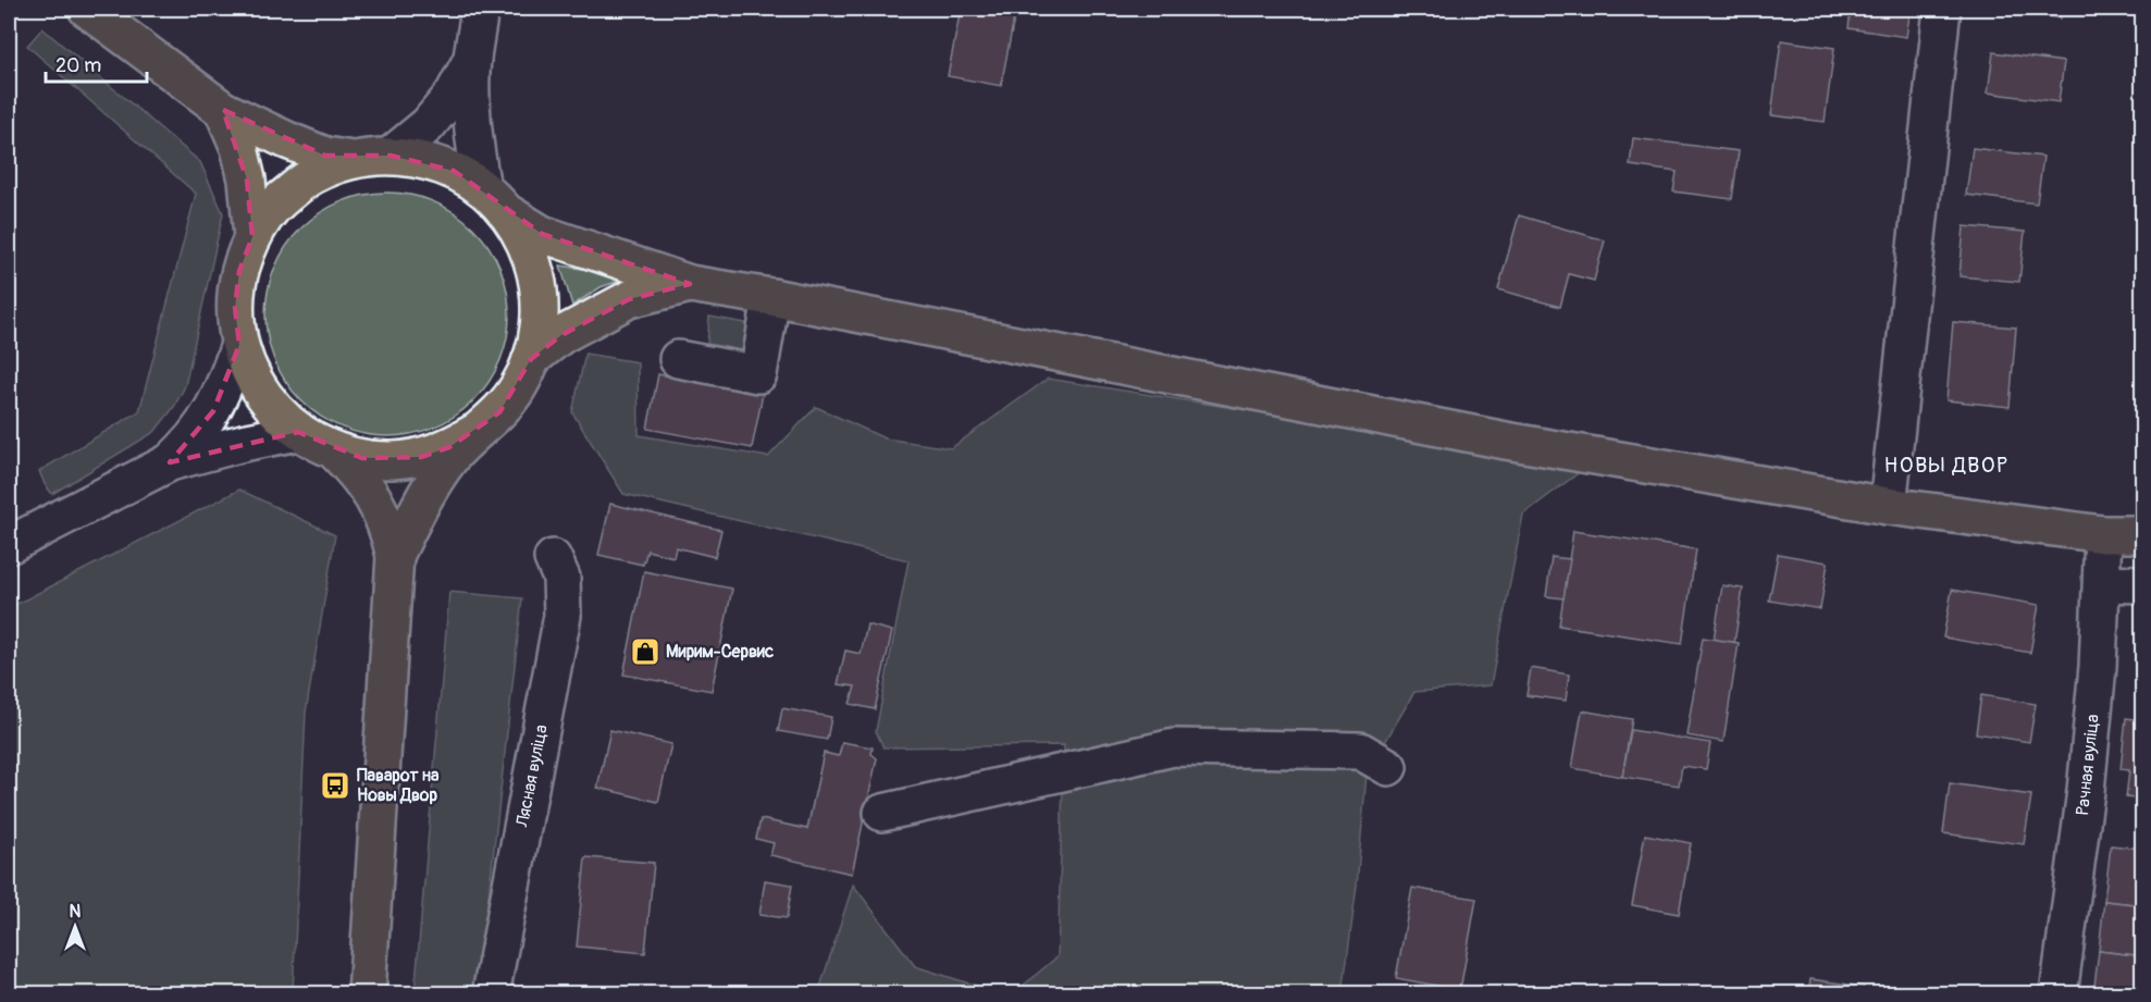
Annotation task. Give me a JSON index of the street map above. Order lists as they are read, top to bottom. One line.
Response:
{"streets":{"street":["Рачная вуліца","Лясная вуліца"]},"districts":["НОВЫ ДВОР"],"places":{"shop":["Мирим-Сервис"],"bus stop":["Паварот на Новы Двор"]},"scale_bar":"20 m","north":"top"}
